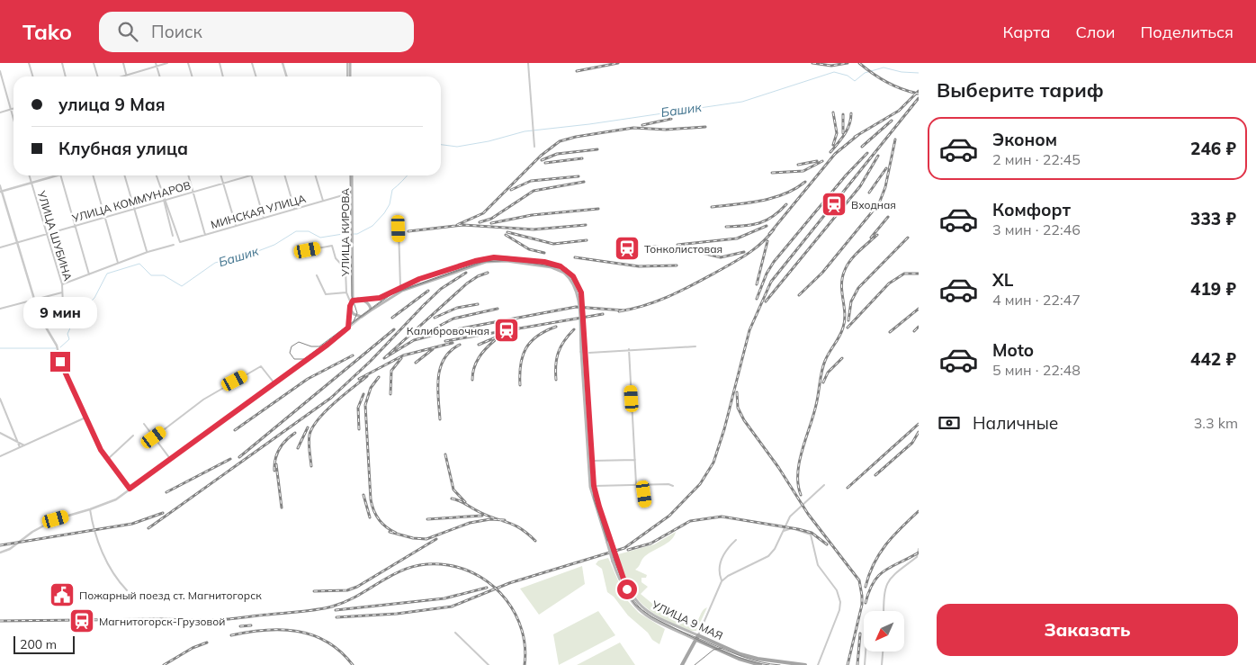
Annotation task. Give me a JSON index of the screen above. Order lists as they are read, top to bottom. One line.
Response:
{"streets":{"main road":["УЛИЦА КИРОВА","УЛИЦА 9 МАЯ"],"street":["УЛИЦА КОММУНАРОВ","МИНСКАЯ УЛИЦА","УЛИЦА ШУБИНА"]},"crossings":[["УЛИЦА КОММУНАРОВ","УЛИЦА ШУБИНА"]],"water":["Башик"],"places":{"station":["Входная","Тонколистовая","Калибровочная","Магнитогорск-Грузовой"],"public building":["Пожарный поезд ст. Магнитогорск"]},"scale_bar":"200 m","north":"bottom left","page":{"header":"Tako","search":"Поиск","nav":["Карта","Слои","Поделиться"],"heading":"Выберите тариф","banner":["улица 9 Мая","Клубная улица"],"list":[{"name":"Эконом","note":"2 мин · 22:45","value":"246 ₽"},{"name":"Комфорт","note":"3 мин · 22:46","value":"333 ₽"},{"name":"XL","note":"4 мин · 22:47","value":"419 ₽"},{"name":"Moto","note":"5 мин · 22:48","value":"442 ₽"}],"bubble":"9 мин","pay":["Наличные","3.3 km"],"buttons":"Заказать","scale":"200 m"}}
